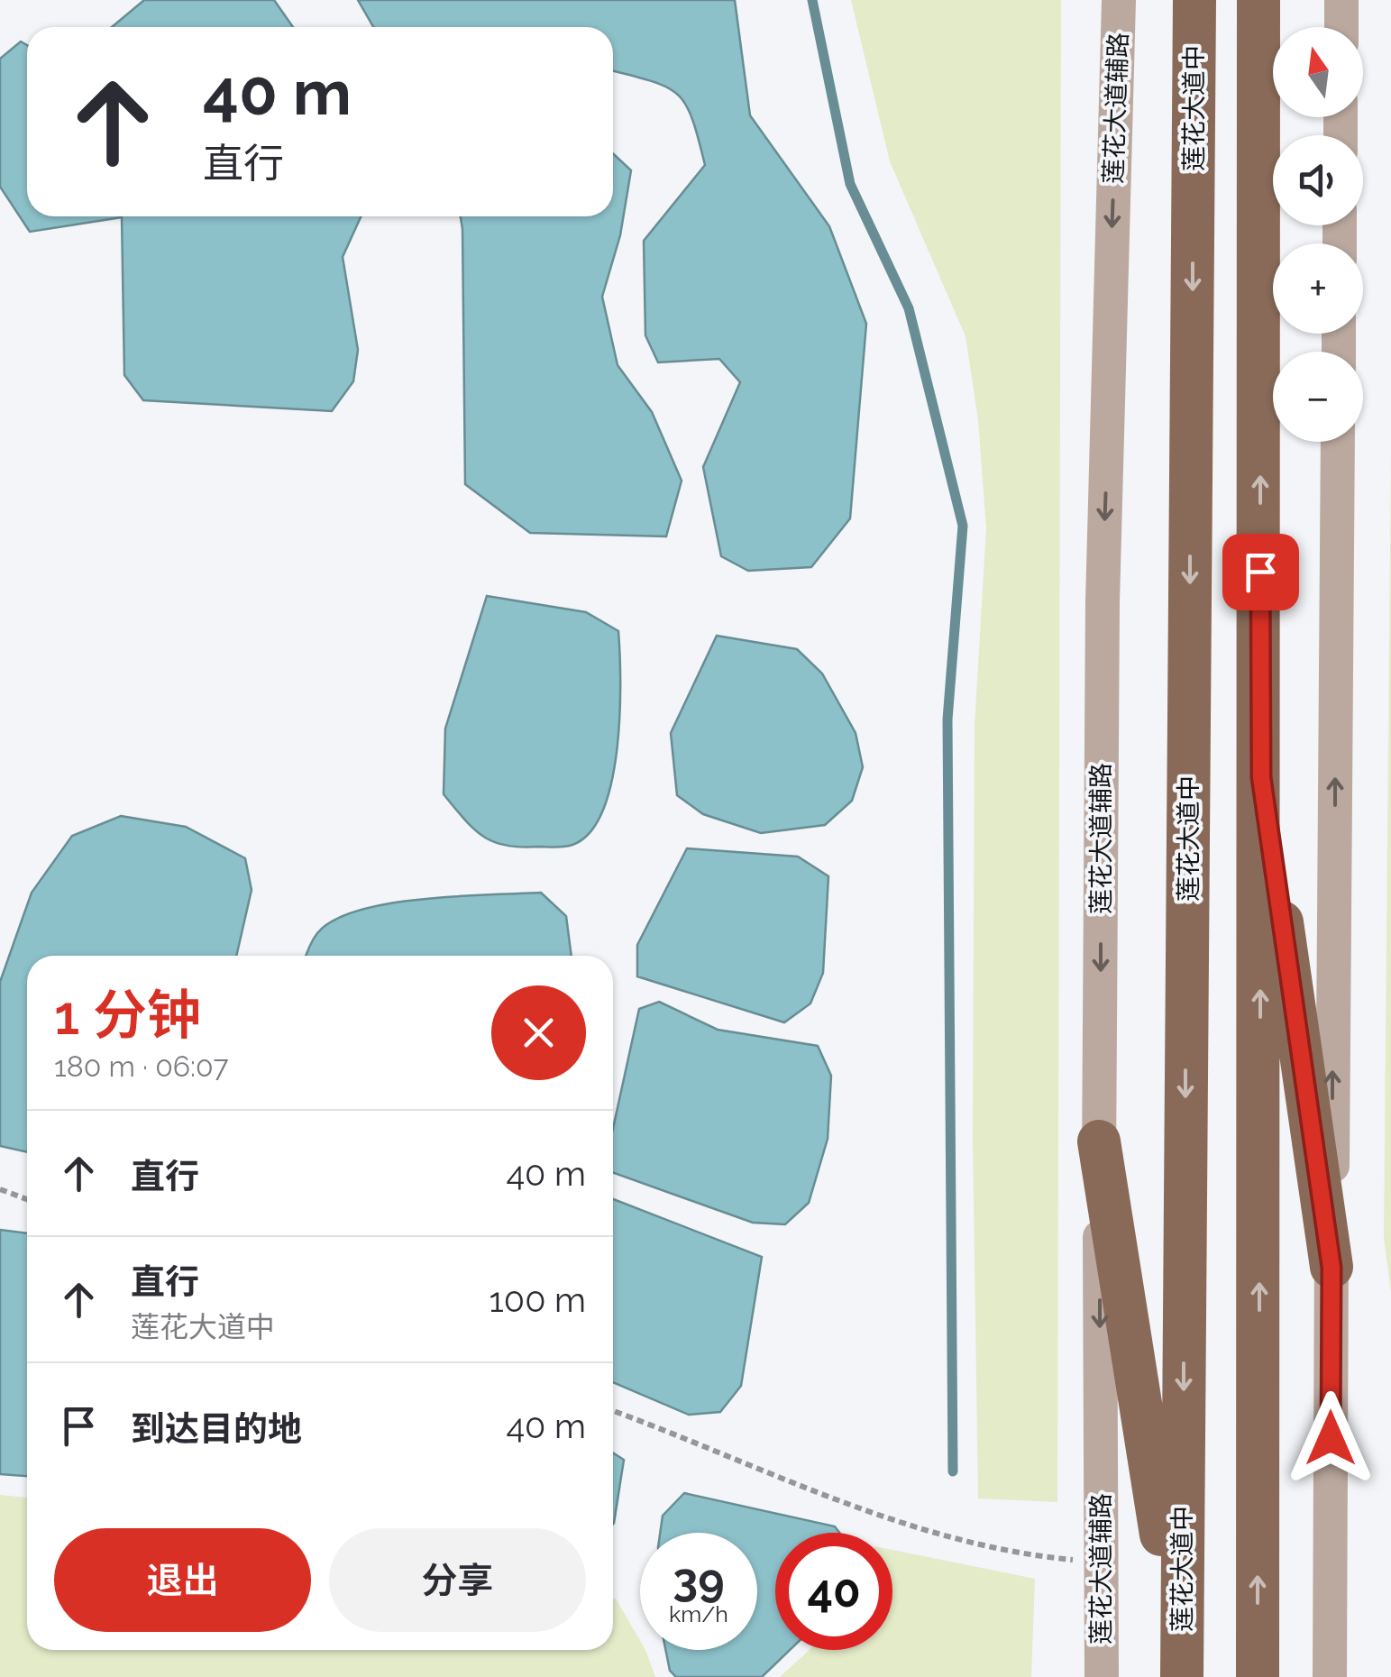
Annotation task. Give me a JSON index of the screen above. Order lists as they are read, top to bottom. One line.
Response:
{"streets":{"main road":["莲花大道中"],"street":["莲花大道辅路"]},"north":"top","page":{"map_buttons":["+","−"],"turn":["40 m","直行"],"heading":["1 分钟","180 m · 06:07"],"list":[{"name":"直行","value":"40 m"},{"name":"直行","note":"莲花大道中","value":"100 m"},{"name":"到达目的地","value":"40 m"}],"buttons":["退出","分享"],"speed":"39 km/h","limit":"40"}}
